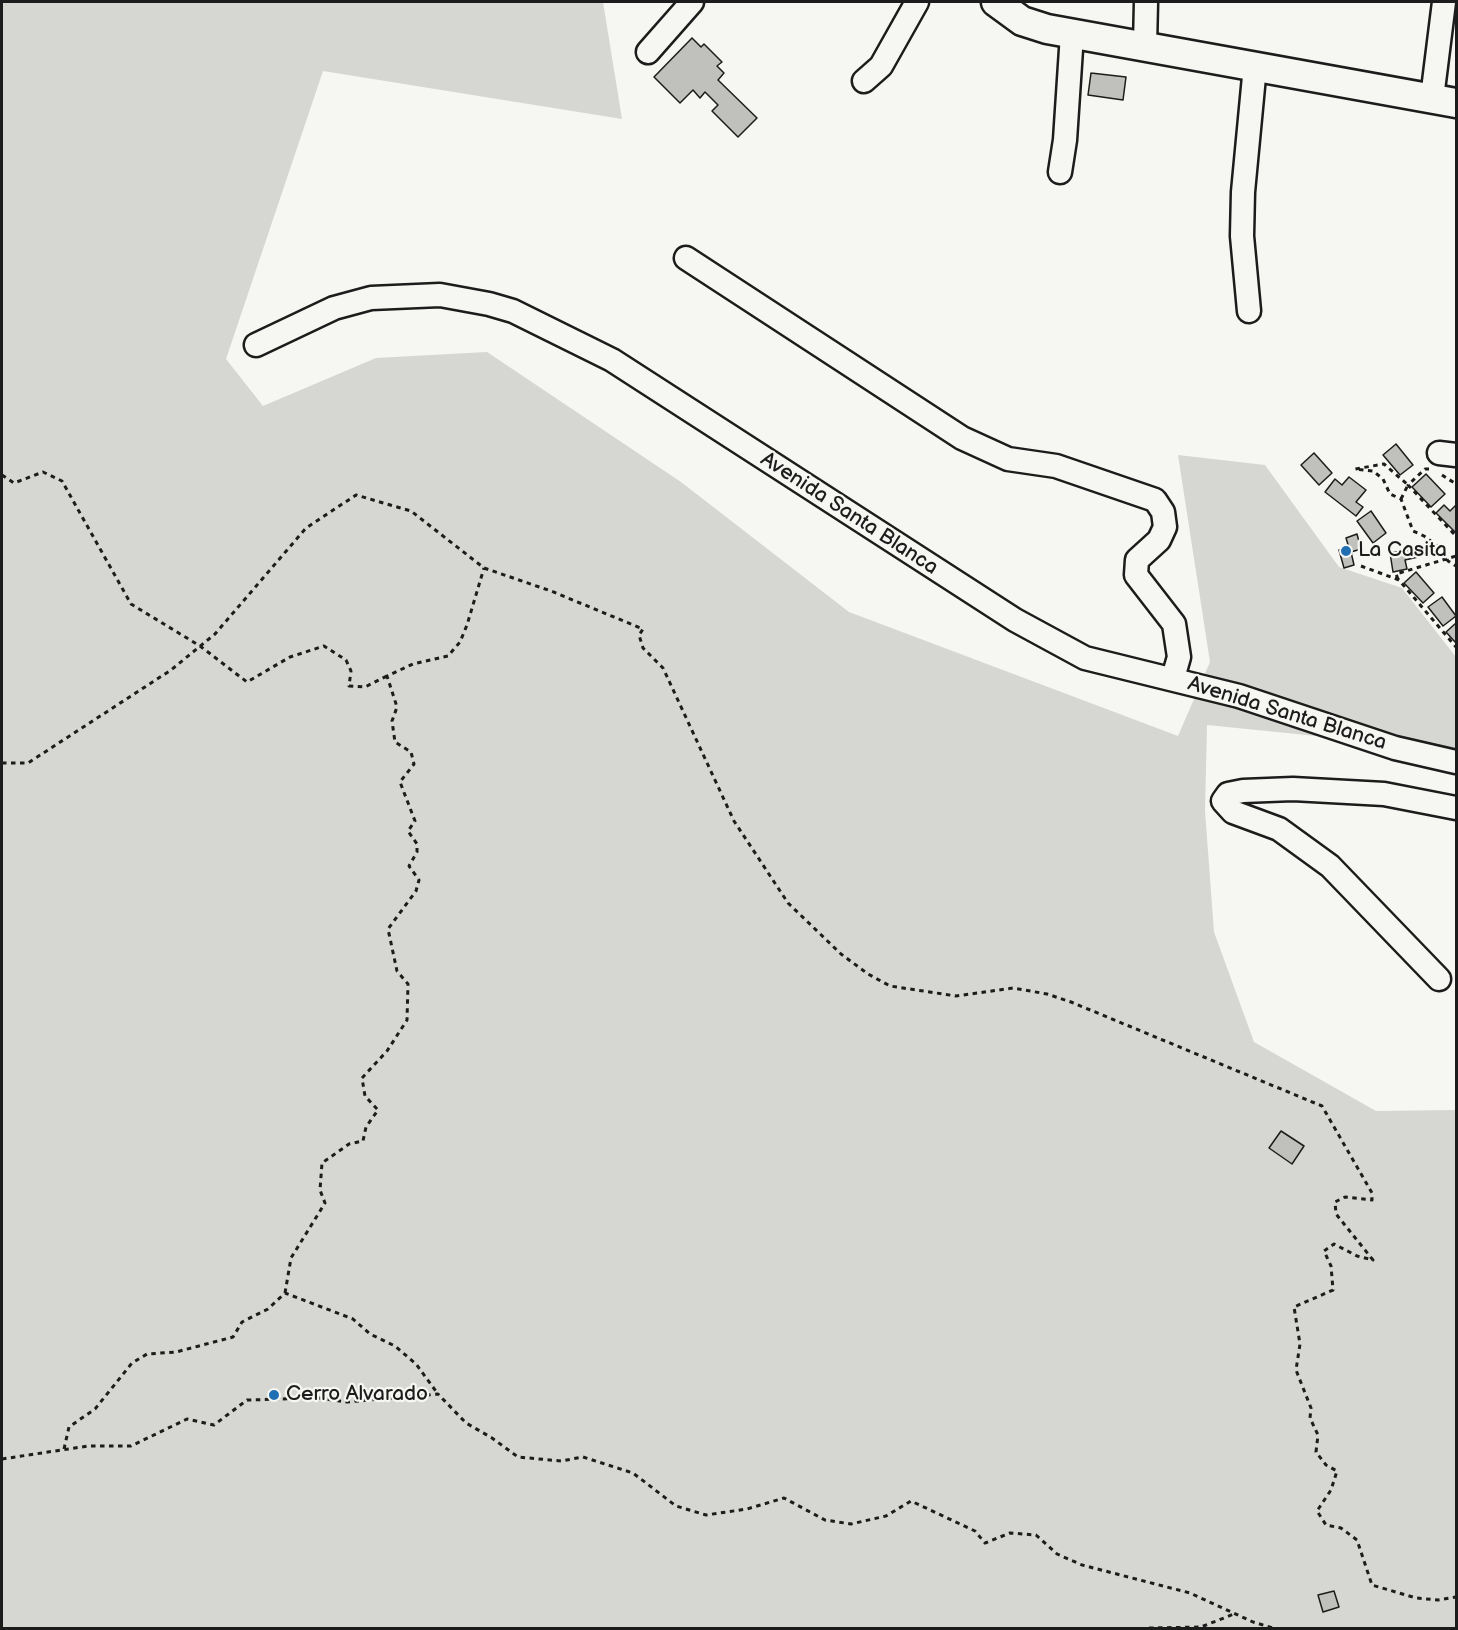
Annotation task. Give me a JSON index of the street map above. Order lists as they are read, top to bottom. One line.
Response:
{"streets":{"street":["Avenida Santa Blanca"]},"places":["La Casita","Cerro Alvarado"]}
